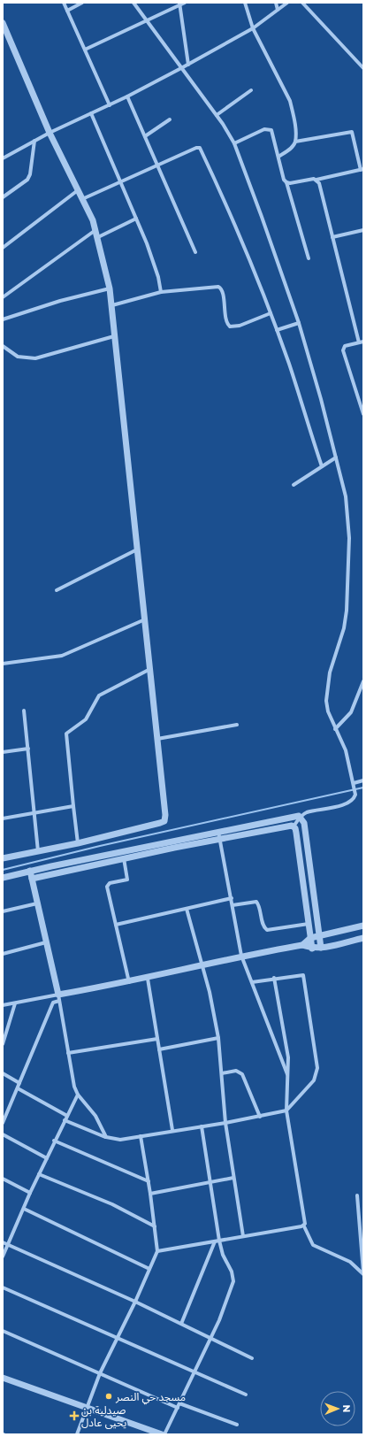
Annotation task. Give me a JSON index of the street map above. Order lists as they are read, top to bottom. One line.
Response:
{"places":{"other":["مسجد حي النصر"],"health":["صيدلية بن يحيى عادل"]},"north":"right"}
